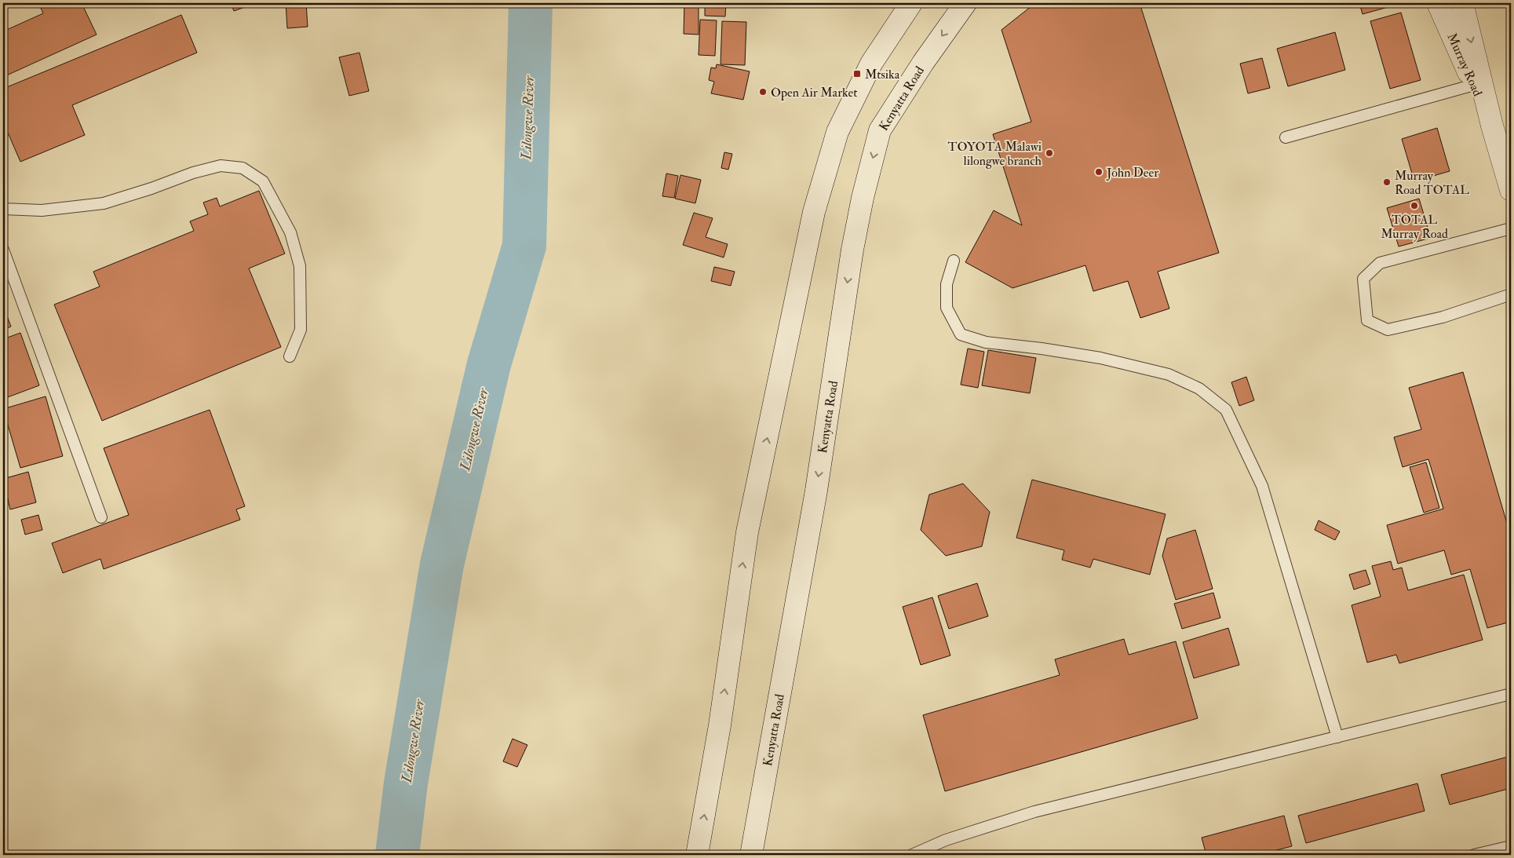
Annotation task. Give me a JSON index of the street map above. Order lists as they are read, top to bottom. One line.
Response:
{"streets":{"main road":["Murray Road","Kenyatta Road"]},"water":["Lilongwe River"],"places":{"transit":["Mtsika"],"other":["Open Air Market","TOYOTA Malawi lilongwe branch","John Deer","Murray Road TOTAL","TOTAL Murray Road"]}}
